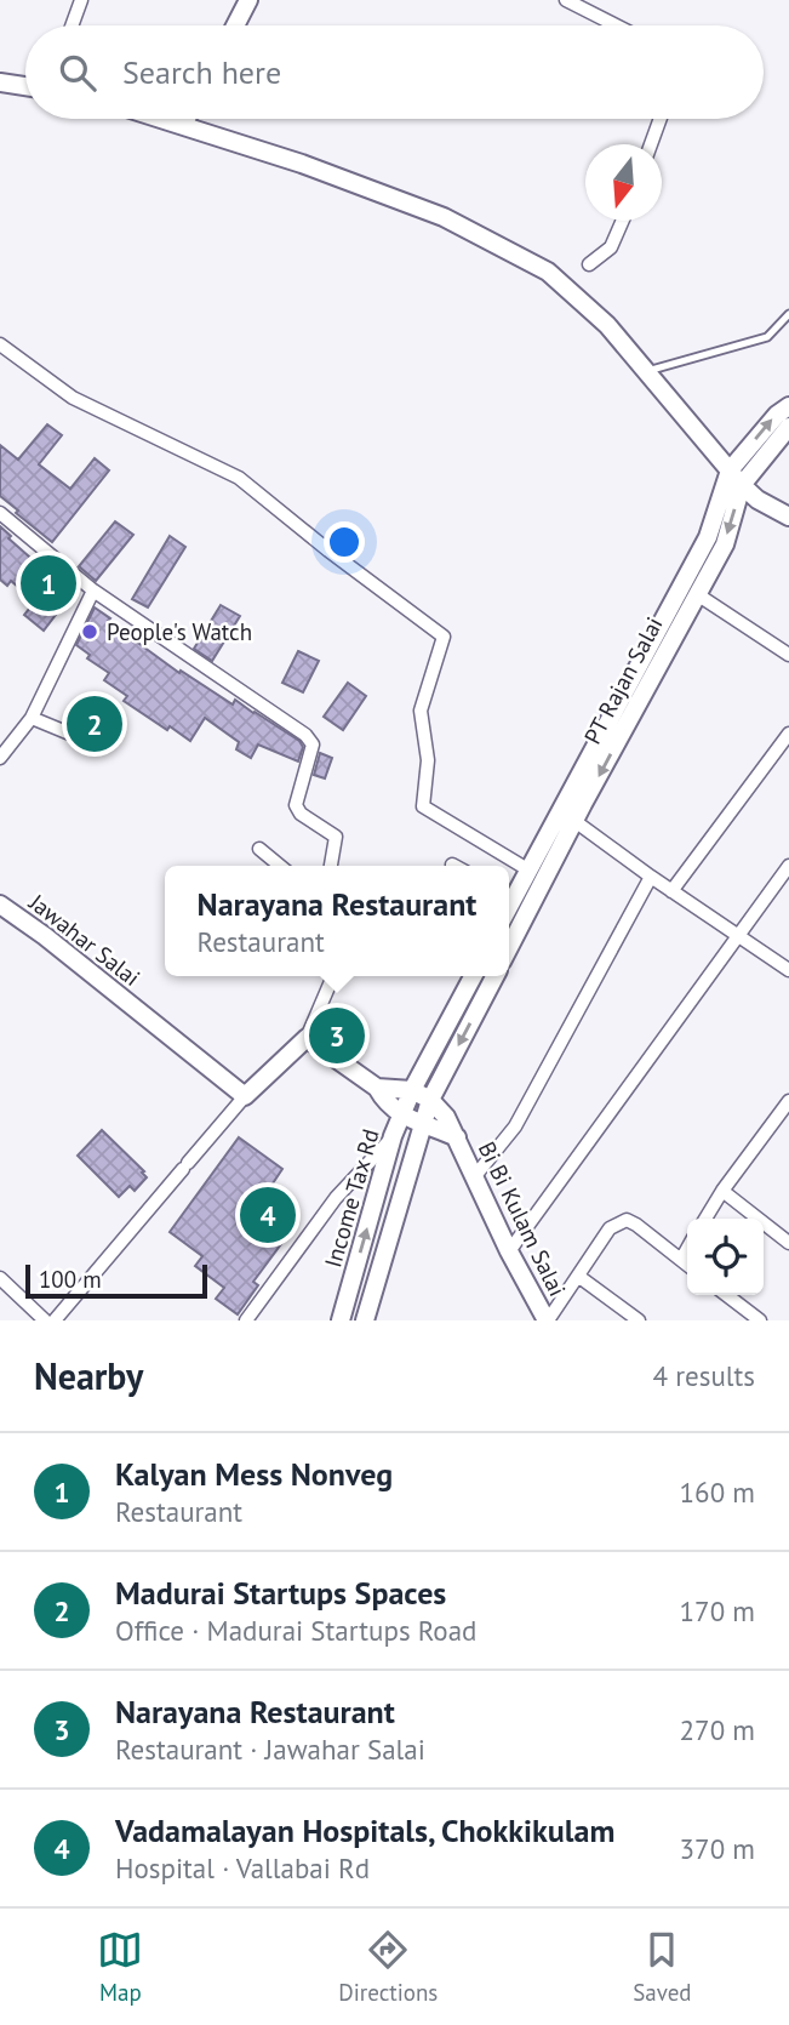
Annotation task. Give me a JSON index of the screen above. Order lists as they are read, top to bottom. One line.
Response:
{"streets":{"main road":["PT Rajan Salai","Jawahar Salai","Income Tax Rd","Bi Bi Kulam Salai"]},"crossings":[["Income Tax Rd","Bi Bi Kulam Salai"]],"places":["People's Watch"],"scale_bar":"100 m","north":"bottom","page":{"search":"Search here","pins":["1","2","3","4"],"popup":["Narayana Restaurant","Restaurant"],"scale":"100 m","heading":["Nearby","4 results"],"list":[{"mark":"1","name":"Kalyan Mess Nonveg","note":"Restaurant","value":"160 m"},{"mark":"2","name":"Madurai Startups Spaces","note":"Office · Madurai Startups Road","value":"170 m"},{"mark":"3","name":"Narayana Restaurant","note":"Restaurant · Jawahar Salai","value":"270 m"},{"mark":"4","name":"Vadamalayan Hospitals, Chokkikulam","note":"Hospital · Vallabai Rd","value":"370 m"}],"nav":["Map","Directions","Saved"]}}
